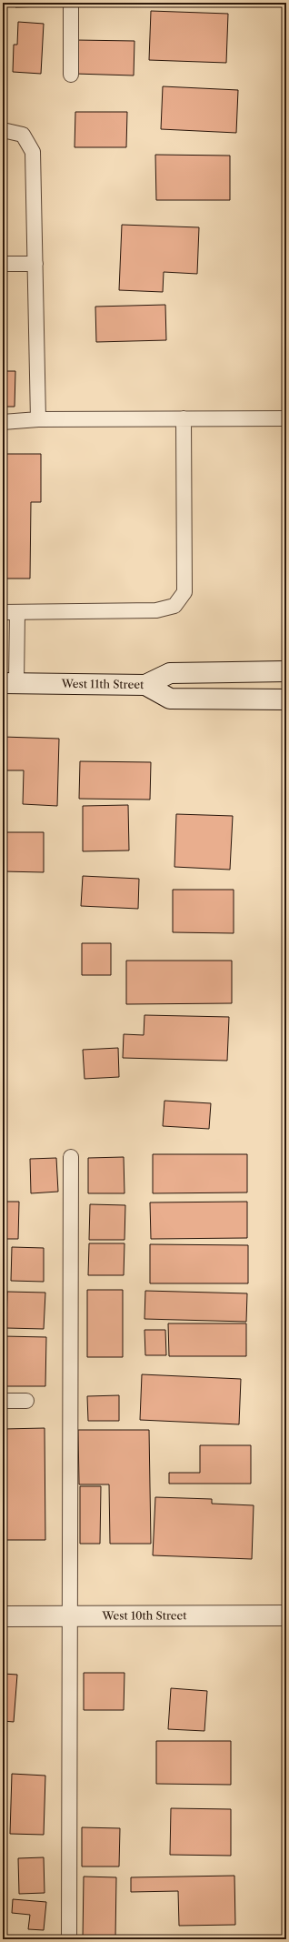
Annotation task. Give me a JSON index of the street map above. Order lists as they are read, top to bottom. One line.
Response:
{"streets":{"main road":["West 11th Street","West 10th Street"]}}
